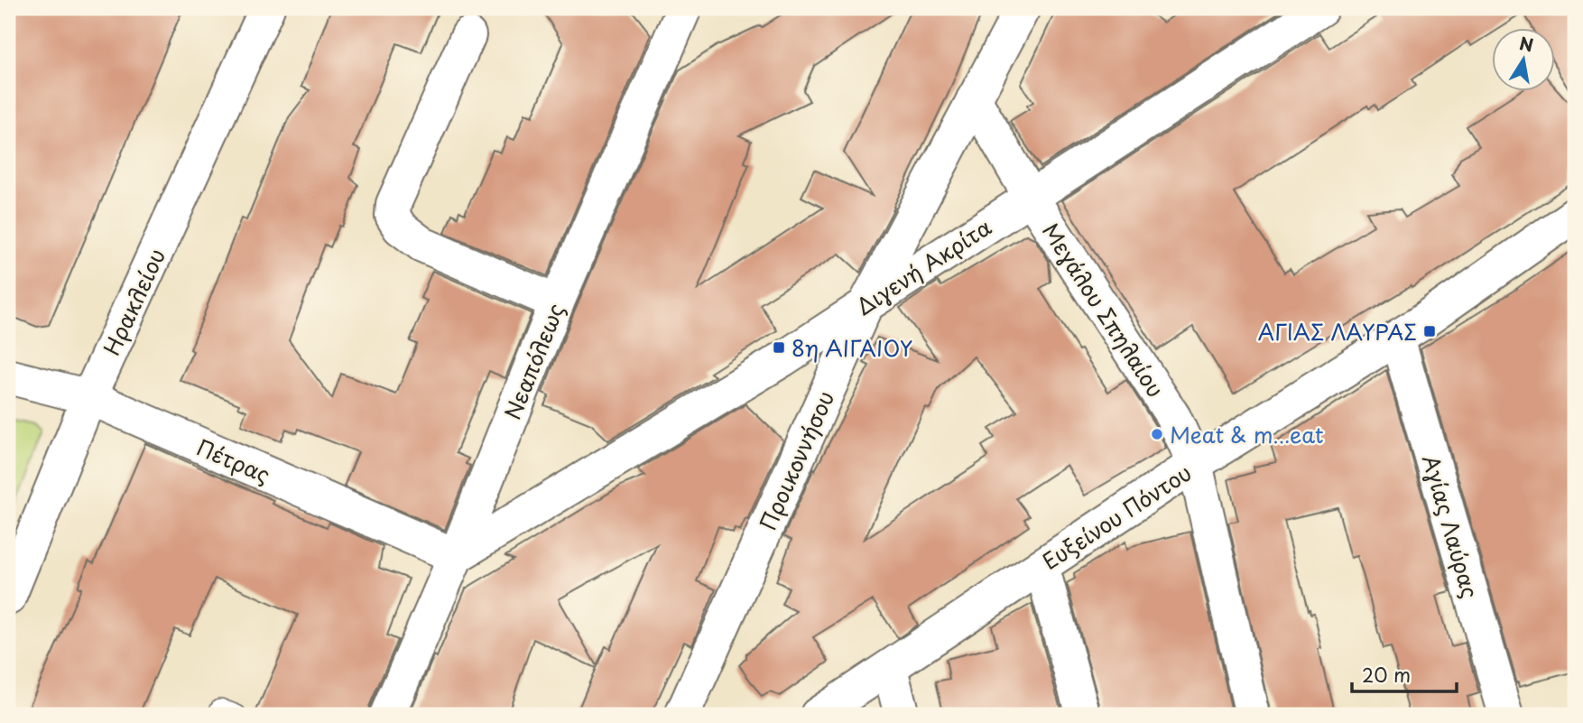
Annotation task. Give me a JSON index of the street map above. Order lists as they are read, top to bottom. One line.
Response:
{"streets":{"street":["Διγενή Ακρίτα","Ηρακλείου","Μεγάλου Σπηλαίου","Νεαπόλεως","Πέτρας","Προικοννήσου","Ευξείνου Πόντου","Αγίας Λαύρας"]},"crossings":[["Διγενή Ακρίτα","Μεγάλου Σπηλαίου"],["Διγενή Ακρίτα","Νεαπόλεως"],["Διγενή Ακρίτα","Πέτρας"],["Διγενή Ακρίτα","Προικοννήσου"],["Ηρακλείου","Πέτρας"],["Μεγάλου Σπηλαίου","Προικοννήσου"],["Μεγάλου Σπηλαίου","Ευξείνου Πόντου"],["Νεαπόλεως","Πέτρας"],["Ευξείνου Πόντου","Αγίας Λαύρας"]],"places":{"transit":["ΑΓΙΑΣ ΛΑΥΡΑΣ","8η ΑΙΓΑΙΟΥ"],"other":["Meat & m...eat"]},"scale_bar":"20 m","north":"top"}
